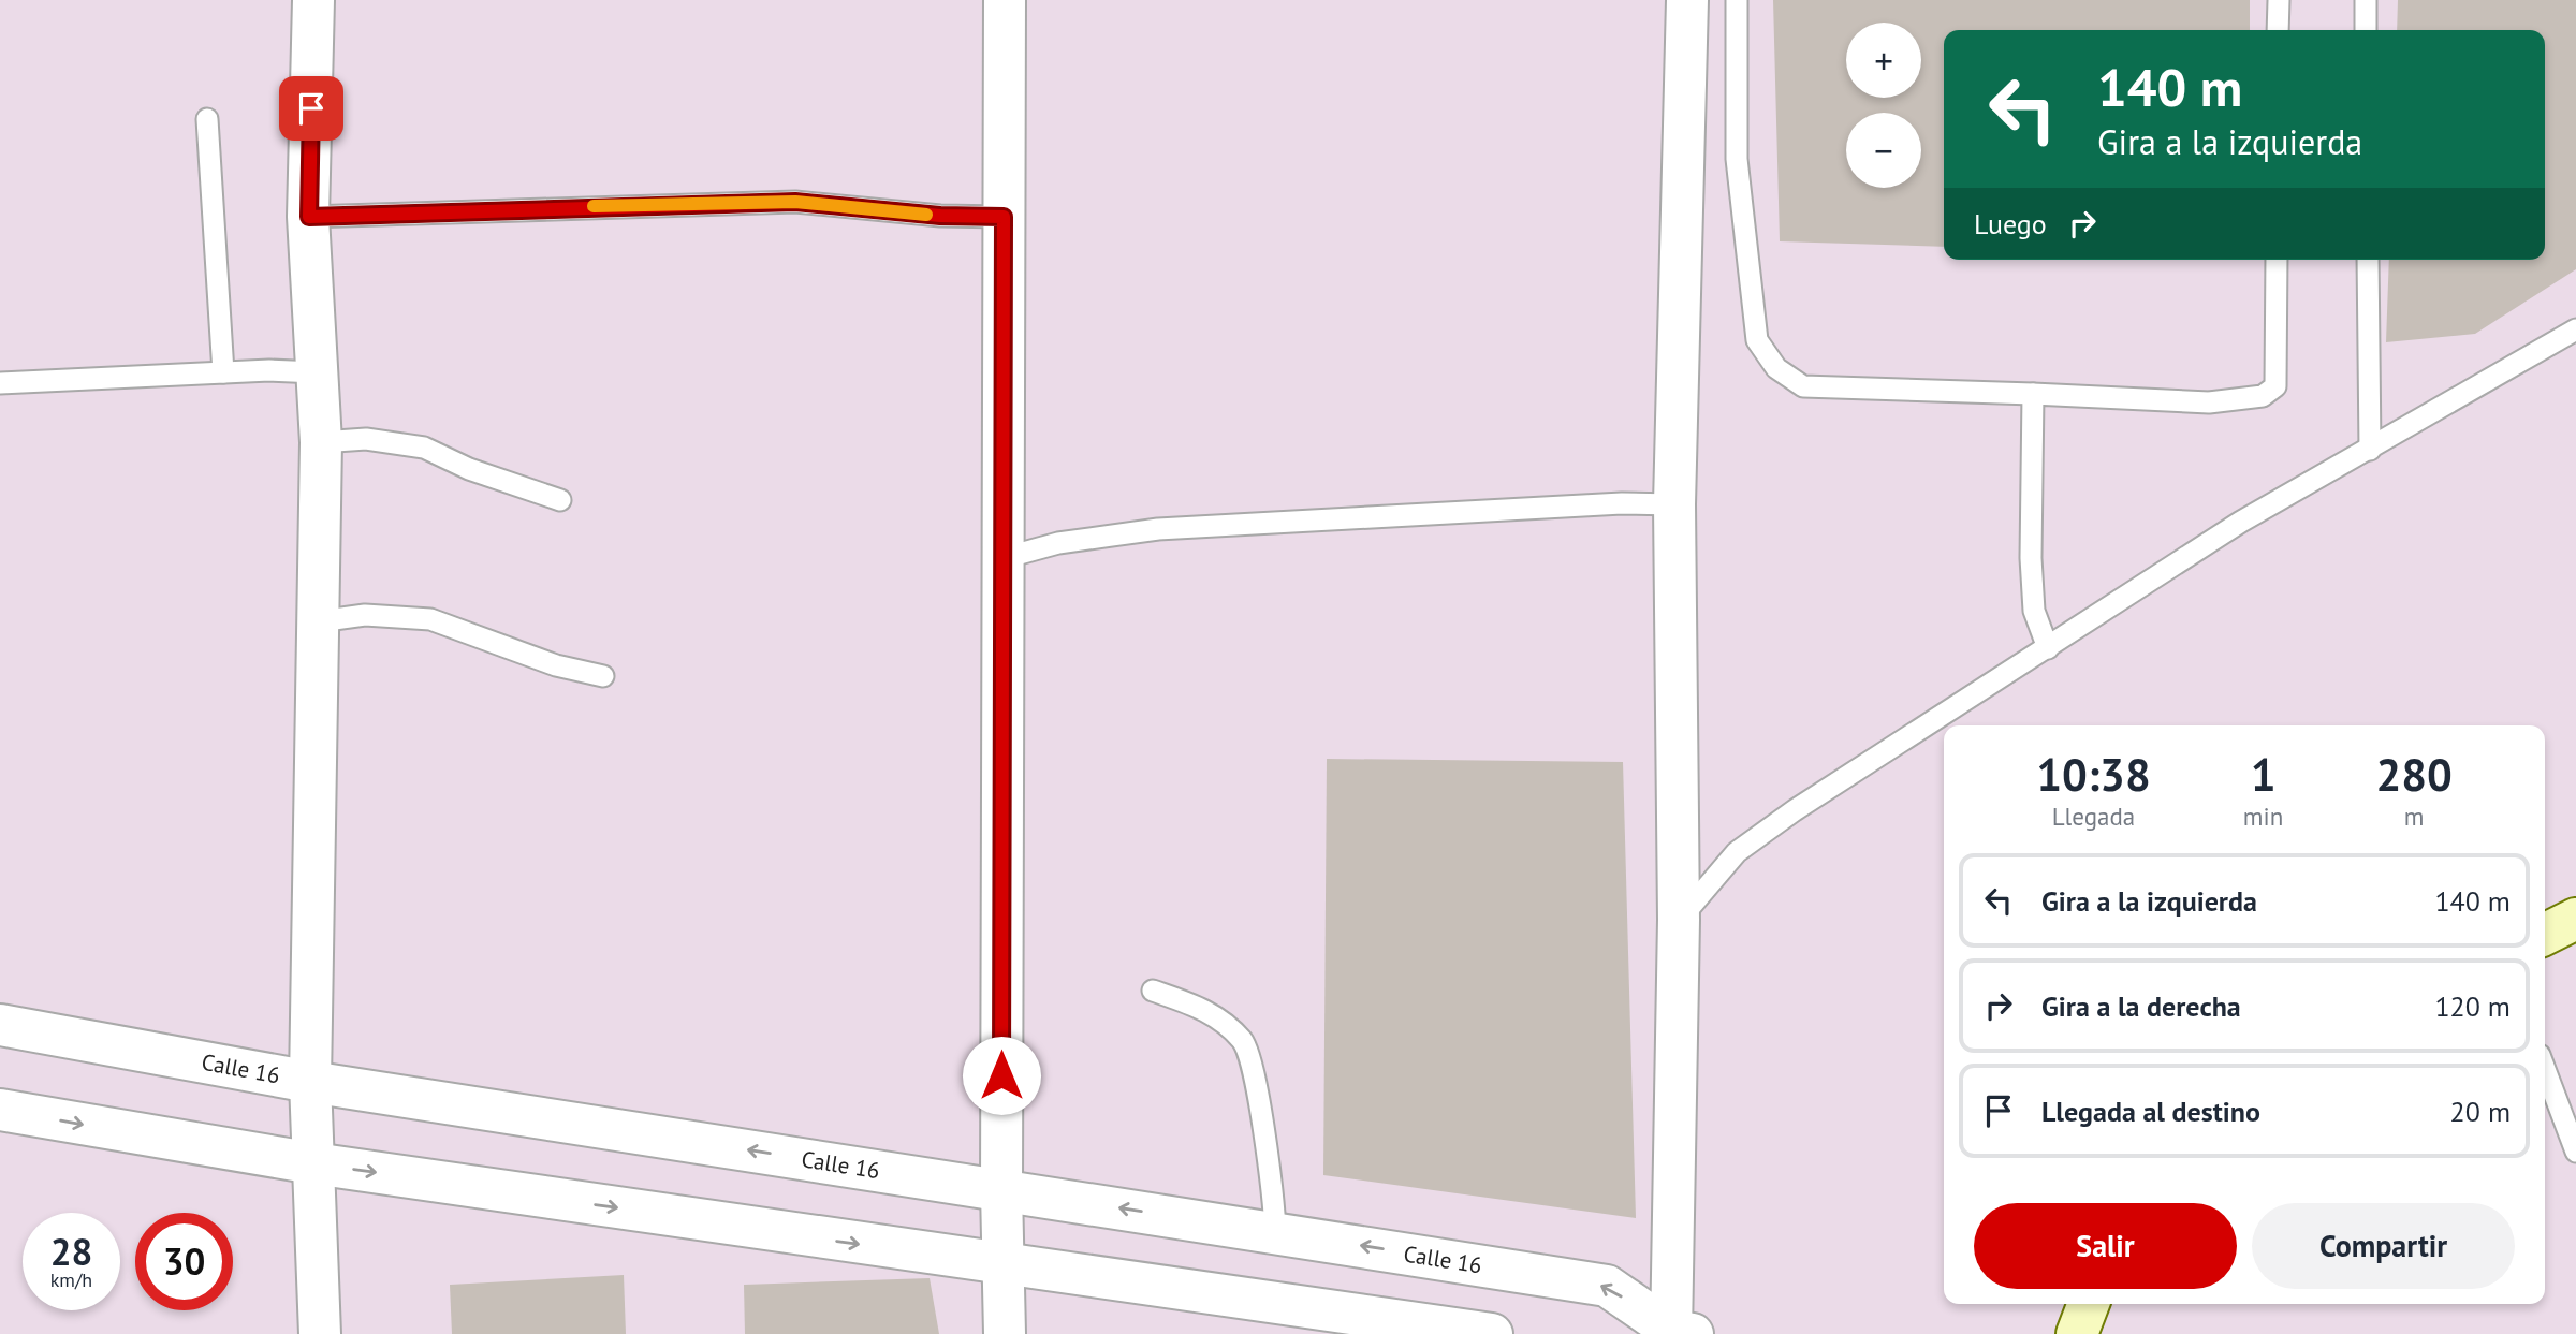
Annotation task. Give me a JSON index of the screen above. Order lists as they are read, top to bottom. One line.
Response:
{"streets":{"street":["Calle 16"]},"page":{"map_buttons":["+","−"],"turn":["140 m","Gira a la izquierda"],"then":"Luego","eta":["10:38","Llegada","1","min","280","m"],"list":[{"name":"Gira a la izquierda","value":"140 m"},{"name":"Gira a la derecha","value":"120 m"},{"name":"Llegada al destino","value":"20 m"}],"buttons":["Salir","Compartir"],"speed":"28 km/h","limit":"30"}}
